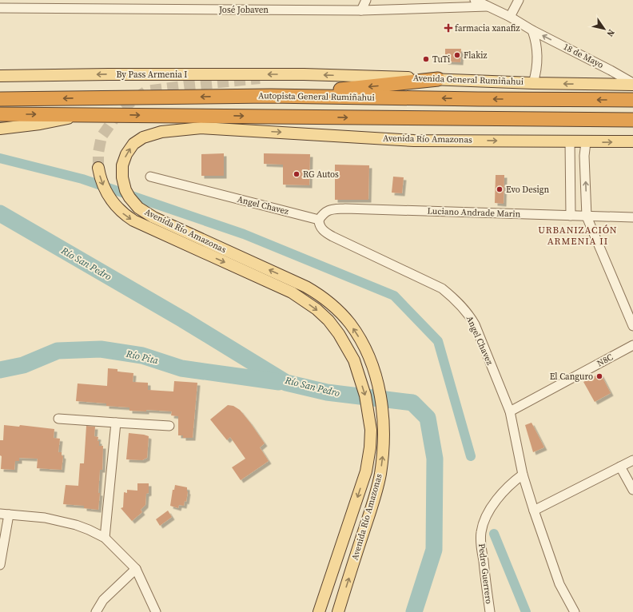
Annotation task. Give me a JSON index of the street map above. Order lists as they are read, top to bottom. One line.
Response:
{"streets":{"highway":["Autopista General Rumiñahui"],"main road":["By Pass Armenia I","Avenida General Rumiñahui","Avenida Río Amazonas"],"street":["José Jobaven","18 de Mayo","Angel Chavez","Luciano Andrade Marin","N8C","Pedro Guerrero"]},"crossings":[["José Jobaven","18 de Mayo"],["18 de Mayo","Avenida General Rumiñahui"],["By Pass Armenia I","Avenida General Rumiñahui"],["Angel Chavez","Luciano Andrade Marin"],["Angel Chavez","N8C"],["Angel Chavez","Pedro Guerrero"]],"one_way":["18 de Mayo","Avenida General Rumiñahui"],"districts":["URBANIZACIÓN ARMENIA II"],"water":["Río San Pedro","Río Pita"],"places":{"health":["farmacia xanafiz"],"other":["Flakiz","TuTi","RG Autos","Evo Design","El Canguro"]},"north":"bottom right"}
